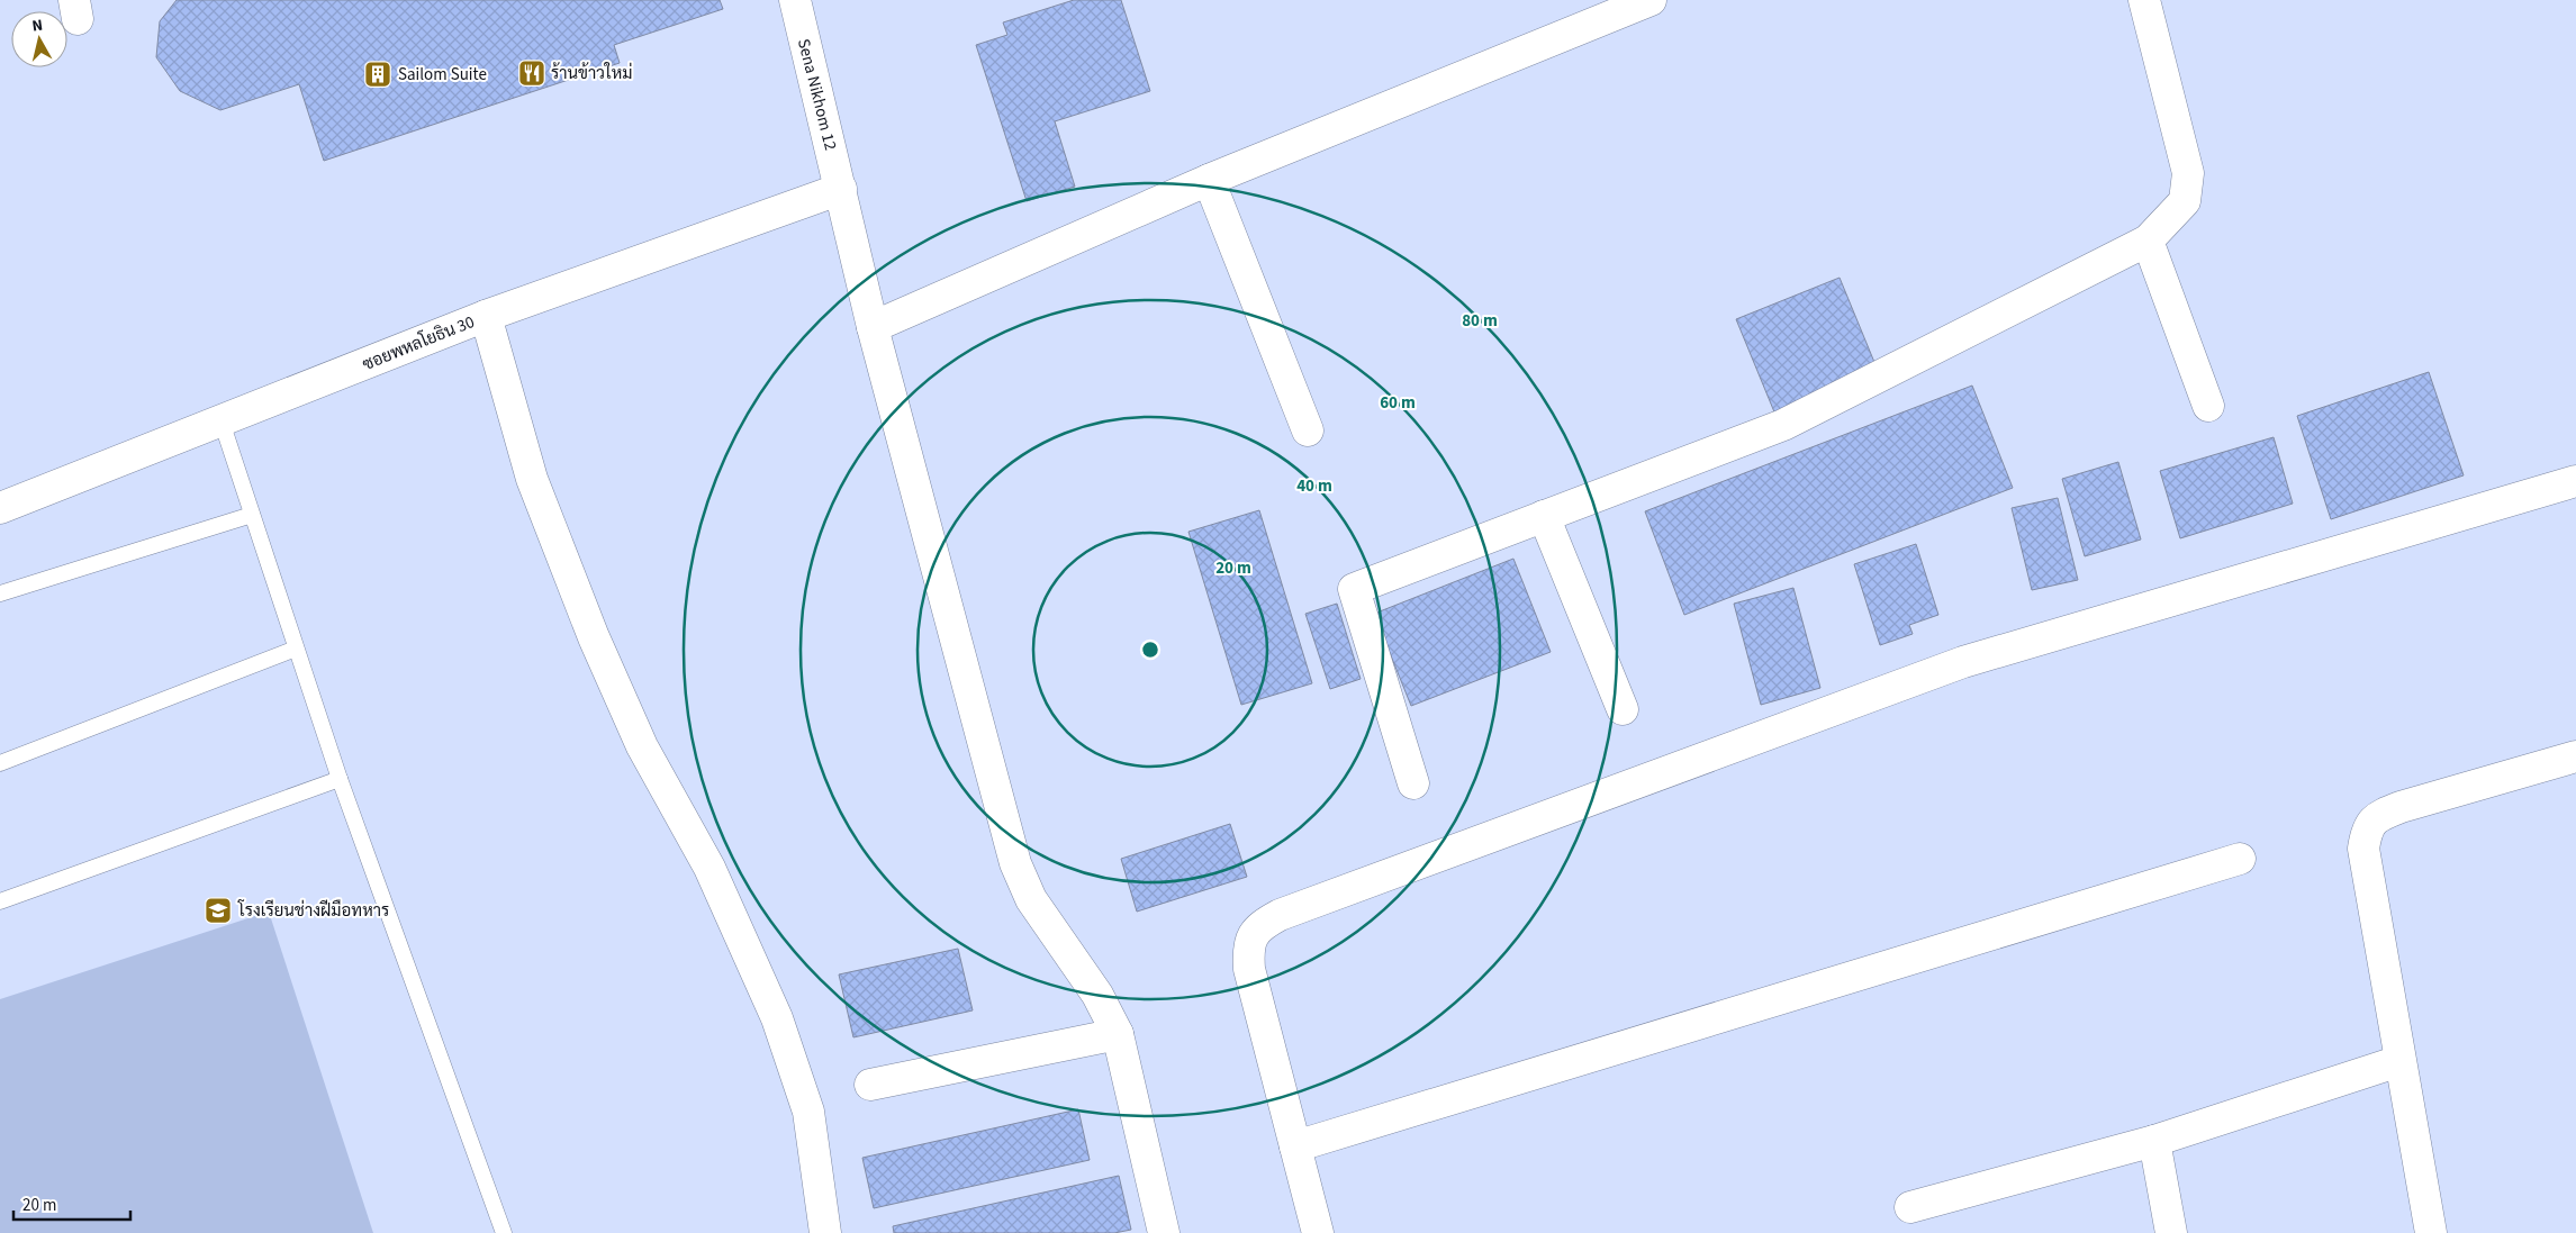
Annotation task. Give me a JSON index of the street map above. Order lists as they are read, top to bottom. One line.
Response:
{"streets":{"street":["Sena Nikhom 12","ซอยพหลโยธิน 30"]},"crossings":[["Sena Nikhom 12","ซอยพหลโยธิน 30"]],"places":{"restaurant":["ร้านข้าวใหม่"],"building":["Sailom Suite"],"school or university":["โรงเรียนช่างฝีมือทหาร"]},"scale_bar":"20 m","north":"top","rings":["80 m","60 m","40 m","20 m"]}
